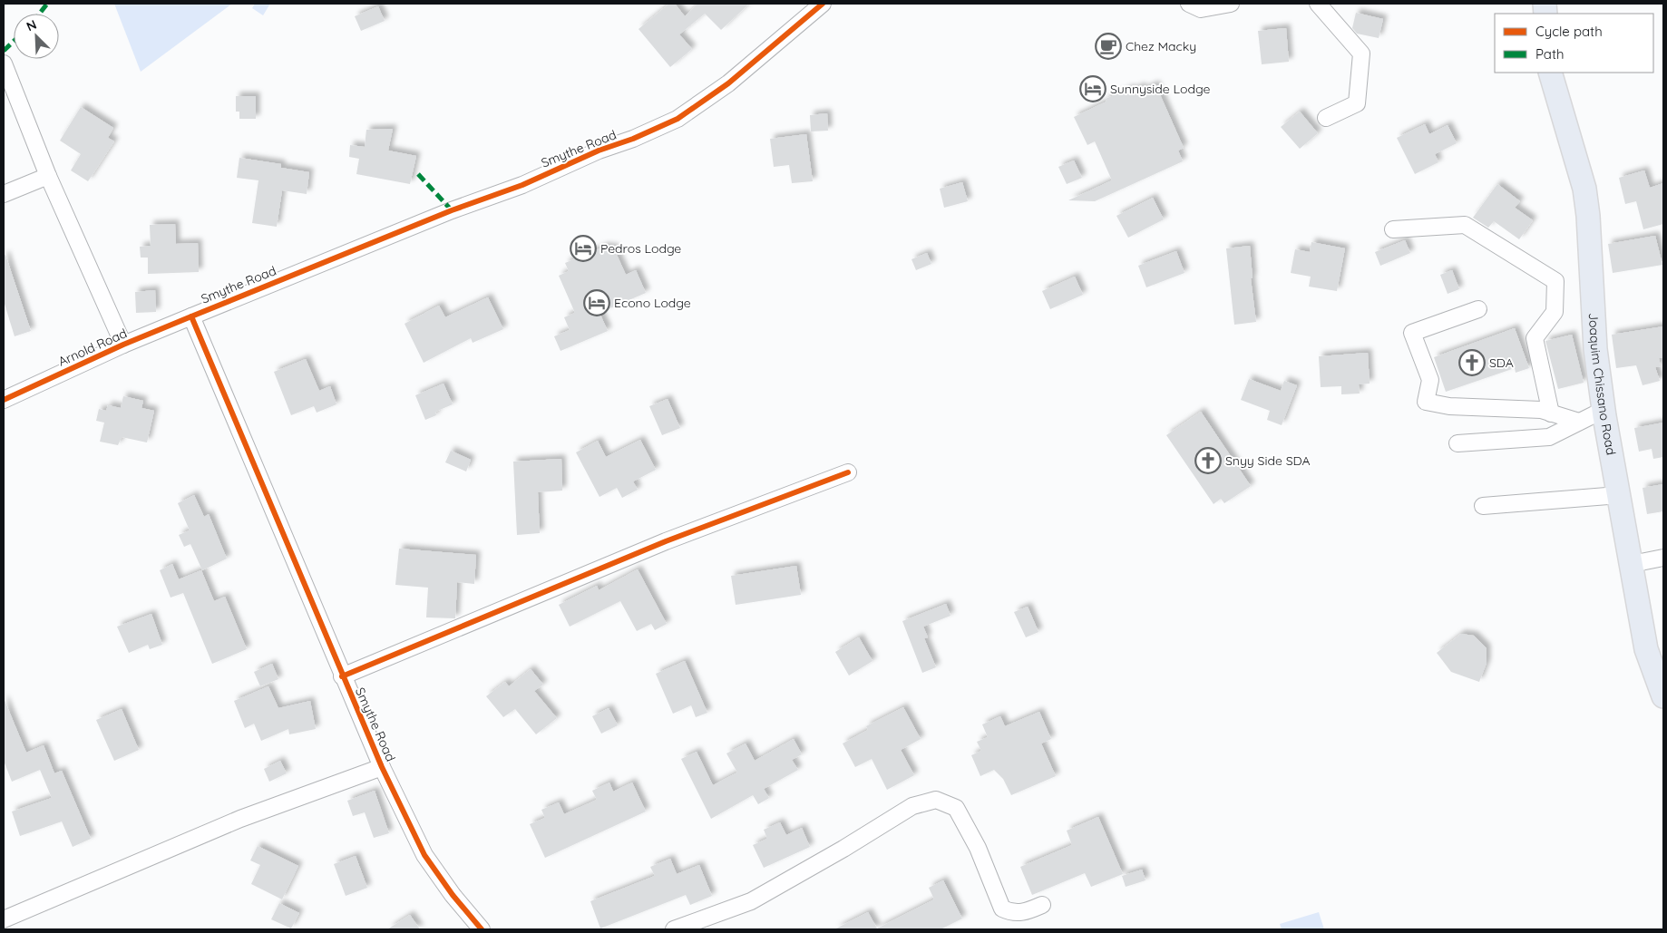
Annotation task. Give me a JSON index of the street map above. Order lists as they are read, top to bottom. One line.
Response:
{"streets":{"highway":["Joaquim Chissano Road"],"street":["Smythe Road","Arnold Road"]},"crossings":[["Smythe Road","Arnold Road"]],"places":{"cafe":["Chez Macky"],"hotel":["Sunnyside Lodge","Pedros Lodge","Econo Lodge"],"church":["SDA","Snyy Side SDA"]},"legend":["Cycle path","Path"],"north":"top left"}
